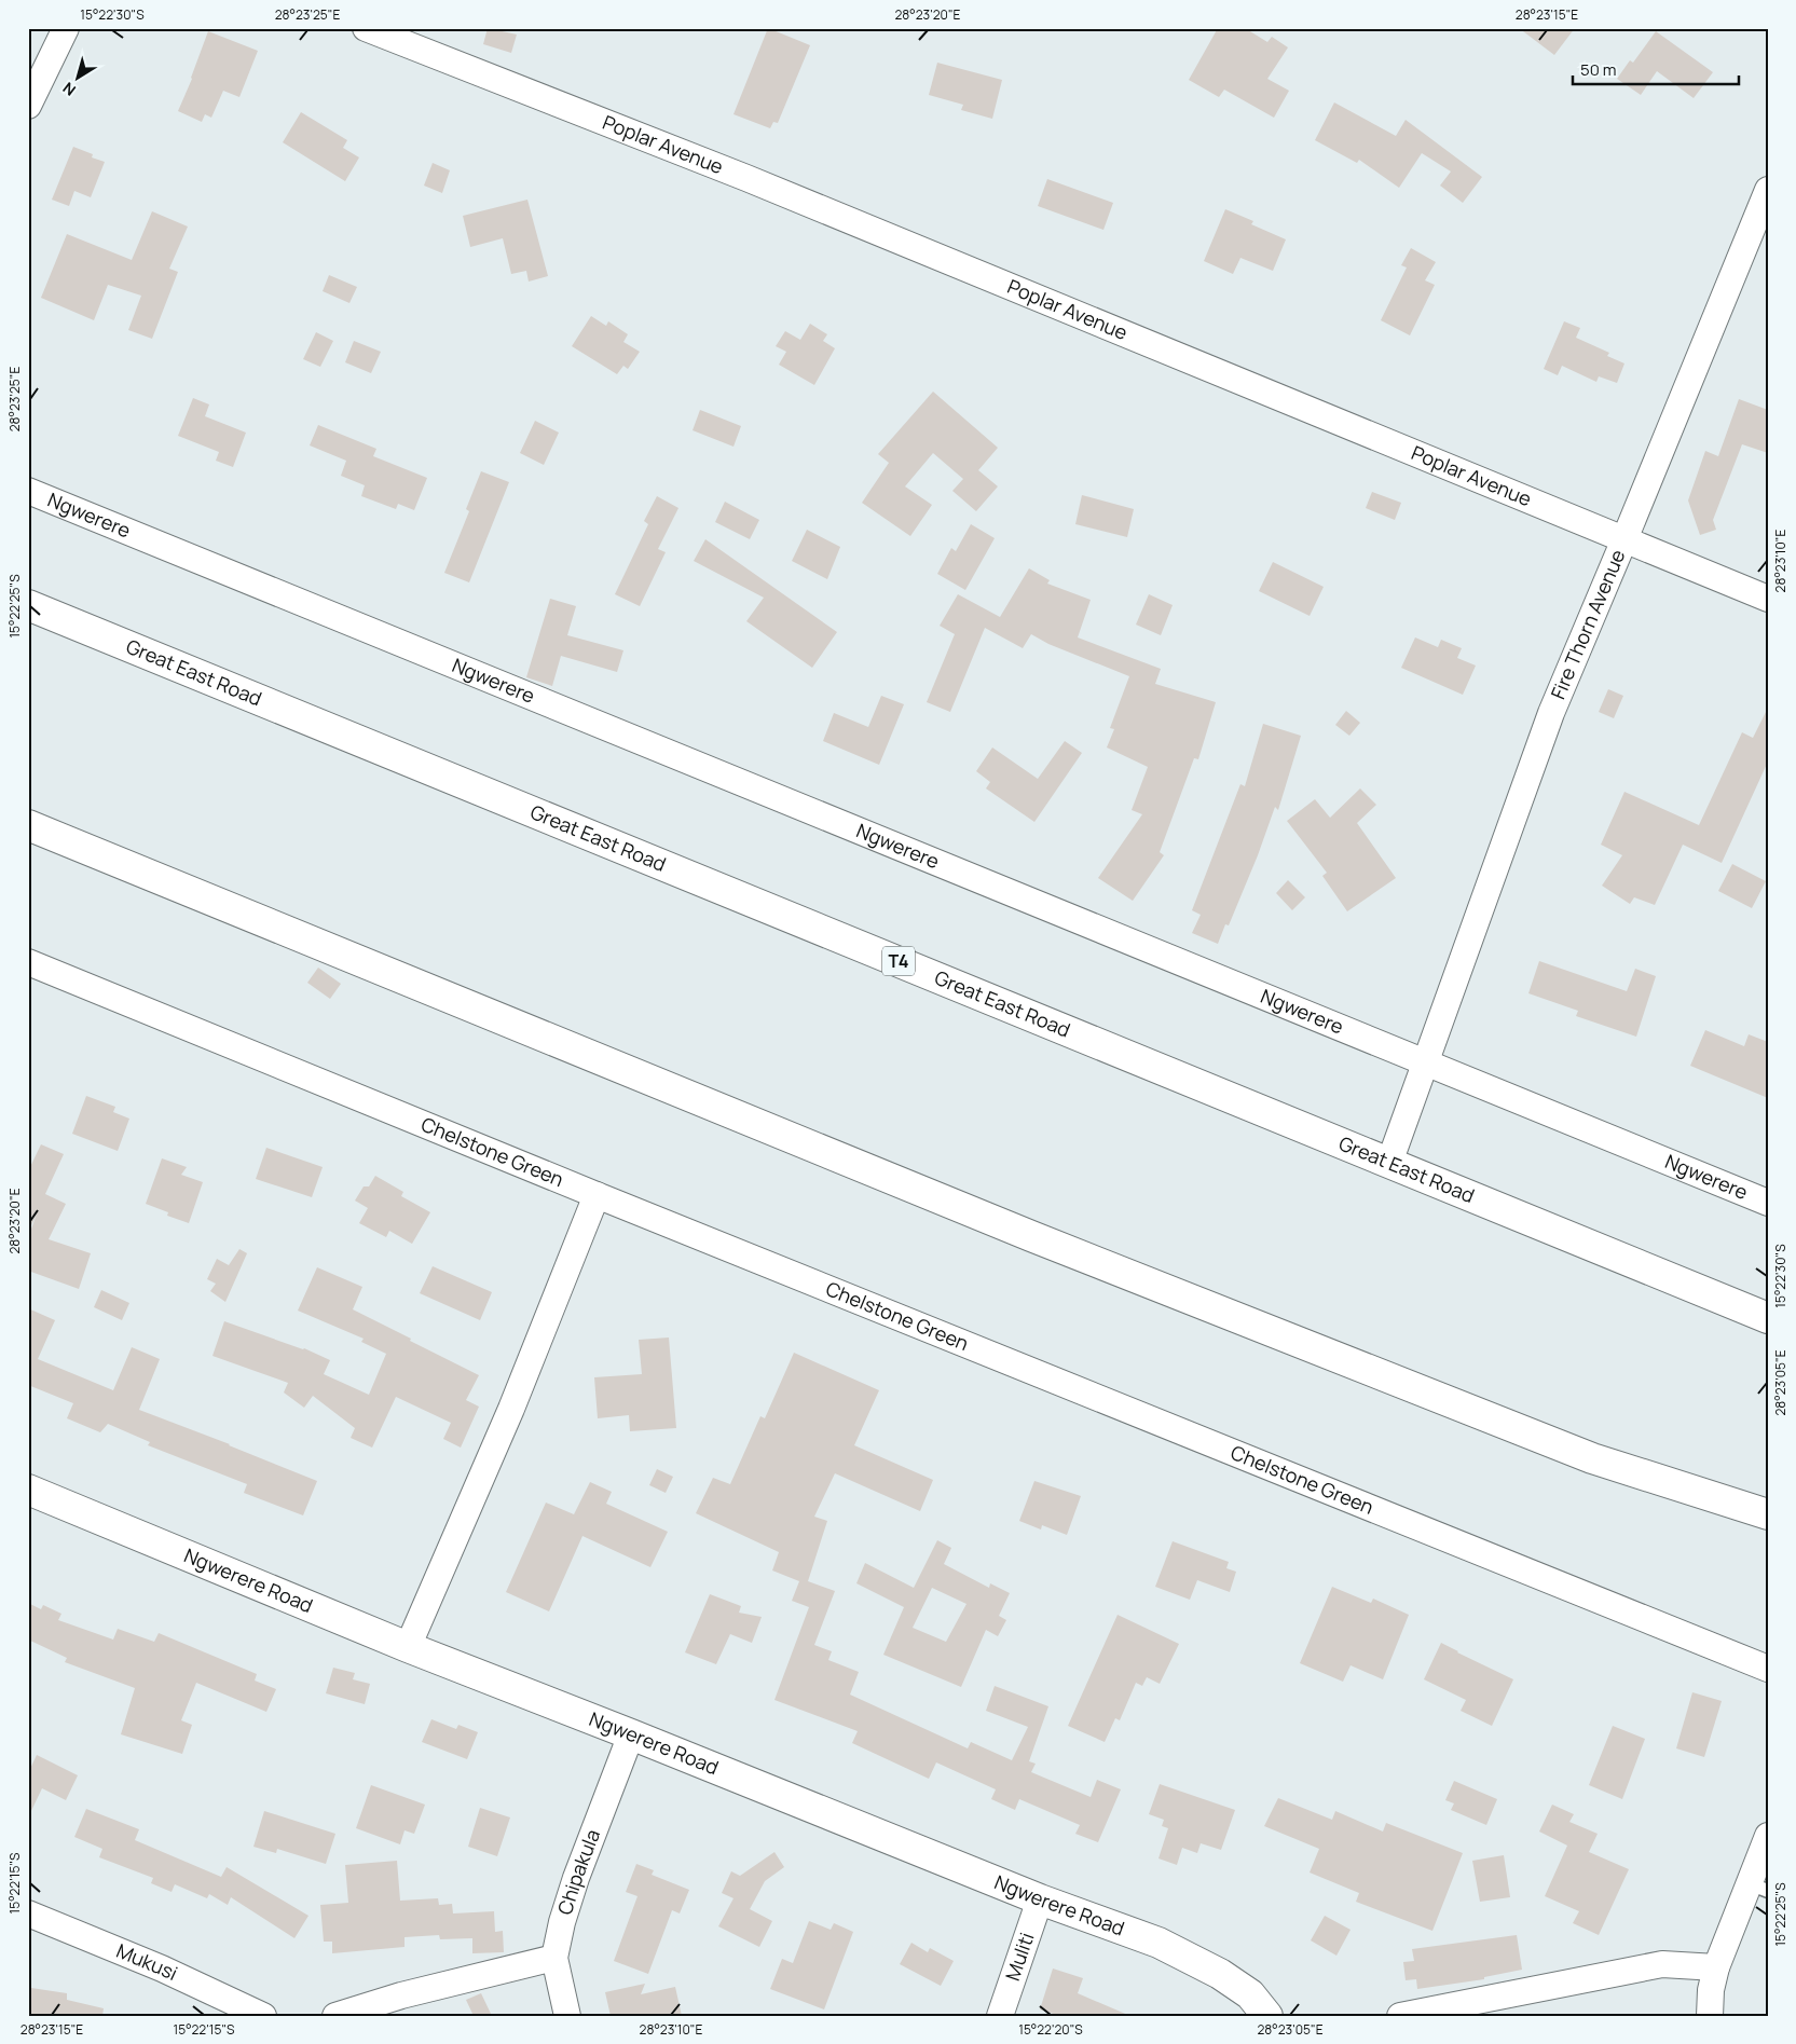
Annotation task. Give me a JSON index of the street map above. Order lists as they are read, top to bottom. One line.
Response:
{"streets":{"main road":["Great East Road","T4","Ngwerere Road"],"street":["Poplar Avenue","Ngwerere","Fire Thorn Avenue","Chelstone Green","Chipakula","Muliti","Mukusi"]},"crossings":[["Poplar Avenue","Fire Thorn Avenue"],["Ngwerere","Fire Thorn Avenue"],["Fire Thorn Avenue","Great East Road"],["Ngwerere Road","Chipakula"],["Ngwerere Road","Muliti"]],"scale_bar":"50 m","north":"bottom left","coordinates":["15°22'30\"S","28°23'25\"E","28°23'20\"E","28°23'15\"E","28°23'10\"E","15°22'25\"S","28°23'05\"E","15°22'15\"S","15°22'20\"S"]}
